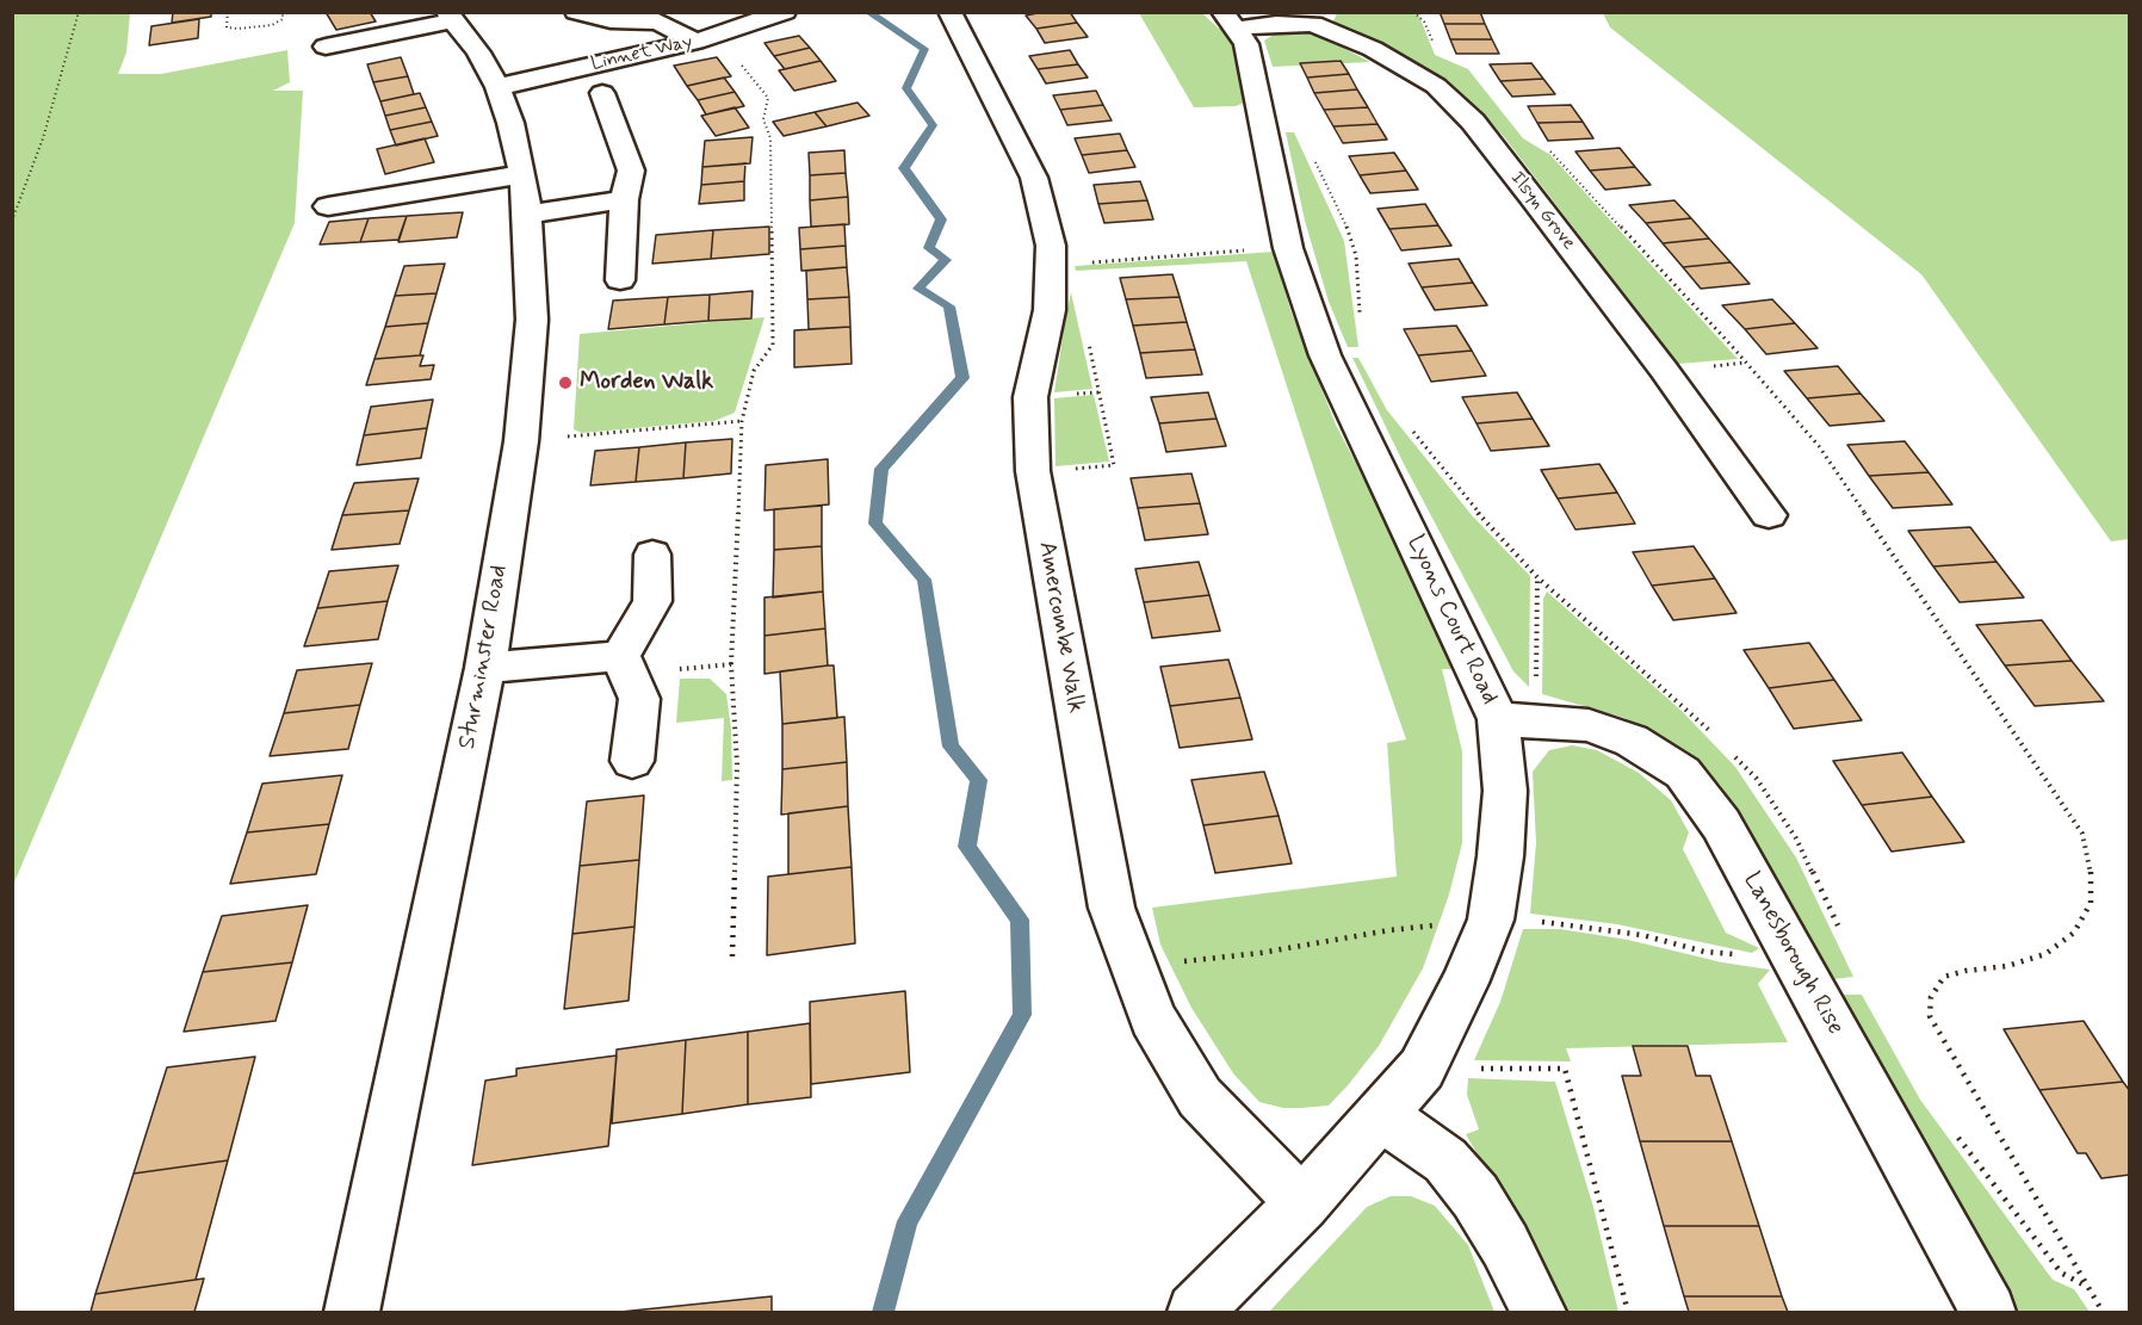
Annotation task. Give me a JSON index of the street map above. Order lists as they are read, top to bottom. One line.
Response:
{"streets":{"street":["Linnet Way","Ilsyn Grove","Lyons Court Road","Amercombe Walk","Sturminster Road","Lanesborough Rise"]},"crossings":[["Linnet Way","Sturminster Road"],["Ilsyn Grove","Lyons Court Road"],["Lyons Court Road","Amercombe Walk"],["Lyons Court Road","Lanesborough Rise"]],"places":["Morden Walk"]}
